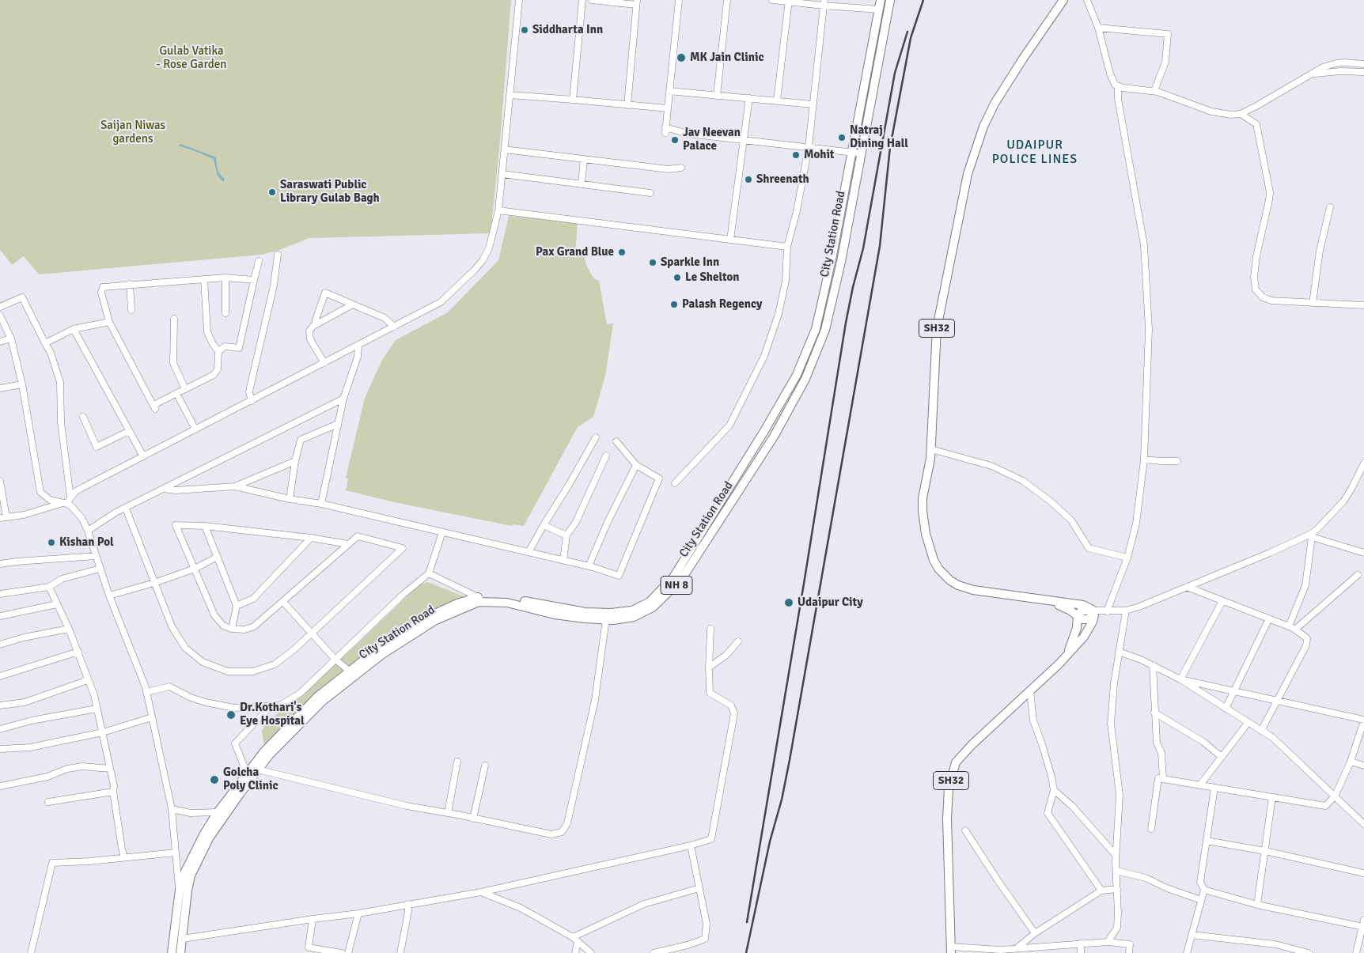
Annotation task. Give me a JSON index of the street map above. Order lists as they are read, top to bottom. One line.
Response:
{"streets":{"main road":["City Station Road","SH32","NH 8"]},"districts":["UDAIPUR POLICE LINES"],"parks":["Gulab Vatika - Rose Garden","Saijan Niwas gardens"],"places":["Siddharta Inn","MK Jain Clinic","Natraj Dining Hall","Jav Neevan Palace","Mohit","Shreenath","Saraswati Public Library Gulab Bagh","Pax Grand Blue","Sparkle Inn","Le Shelton","Palash Regency","Kishan Pol","Udaipur City","Dr.Kothari's Eye Hospital","Golcha Poly Clinic"]}
